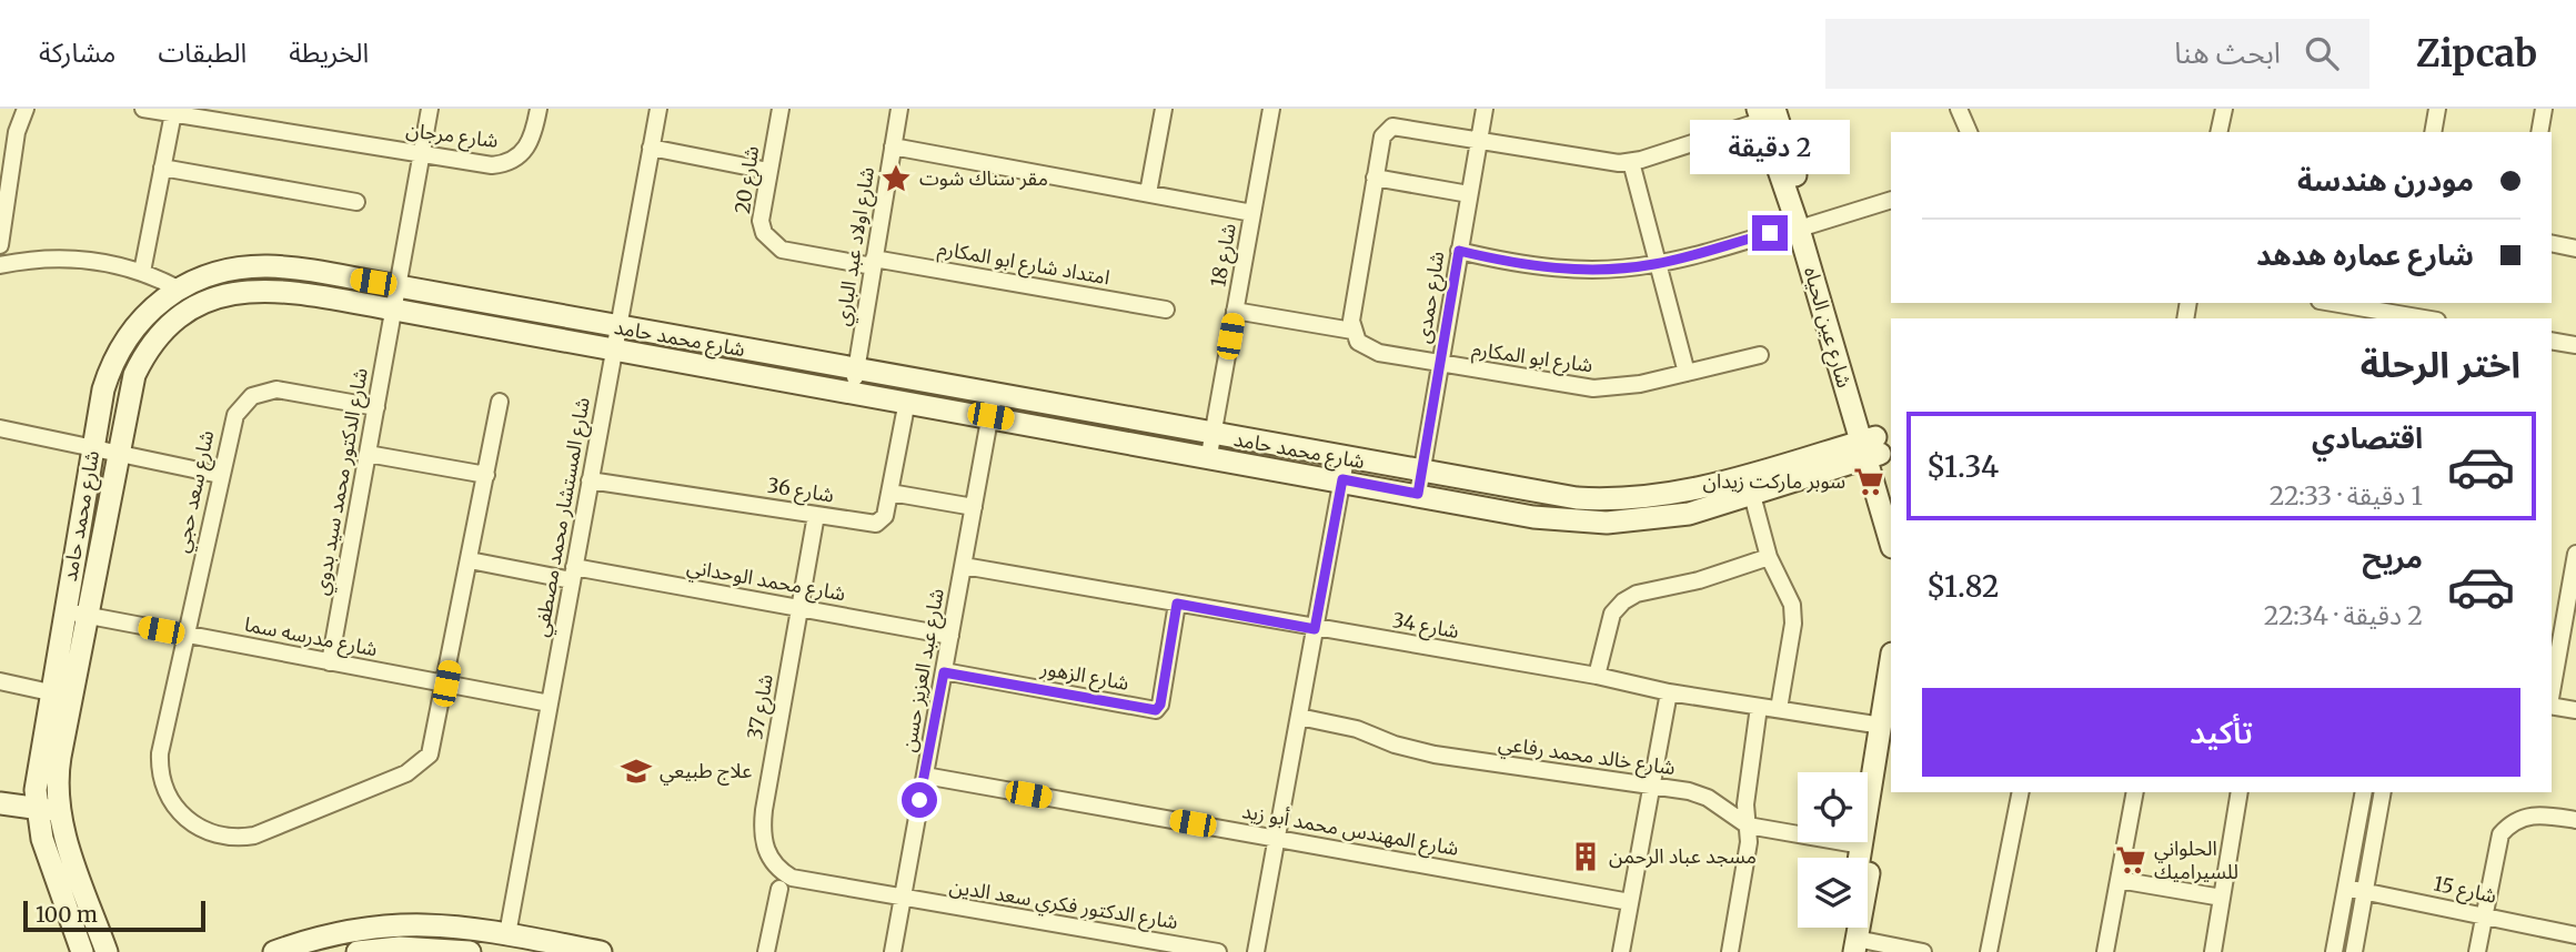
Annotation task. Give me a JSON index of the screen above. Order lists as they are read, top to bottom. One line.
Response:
{"streets":{"street":["شارع مرجان","شارع 20","شارع اولاد عبد الباري","شارع 18","امتداد شارع ابو المكارم","شارع حمدى","شارع عين الحياه","شارع محمد حامد","شارع ابو المكارم","شارع الدكتور محمد سيد بدوي","شارع 36","شارع سعد حجي","شارع المستشار محمد مصطفي","شارع محمد الوحداني","شارع 34","شارع مدرسه سما","شارع عبد العزيز حسن","شارع الزهور","شارع 37","شارع خالد محمد رفاعي","شارع المهندس محمد أبو زيد","شارع 15","شارع الدكتور فكري سعد الدين"]},"crossings":[["شارع مرجان","شارع الدكتور محمد سيد بدوي"],["شارع 20","شارع اولاد عبد الباري"],["شارع 20","امتداد شارع ابو المكارم"],["شارع اولاد عبد الباري","امتداد شارع ابو المكارم"],["شارع اولاد عبد الباري","شارع محمد حامد"],["شارع 18","شارع محمد حامد"],["شارع حمدى","شارع محمد حامد"],["شارع حمدى","شارع ابو المكارم"],["شارع عين الحياه","شارع محمد حامد"],["شارع محمد حامد","شارع الدكتور محمد سيد بدوي"],["شارع محمد حامد","شارع 36"],["شارع محمد حامد","شارع المستشار محمد مصطفي"],["شارع محمد حامد","شارع مدرسه سما"],["شارع محمد حامد","شارع عبد العزيز حسن"],["شارع الدكتور محمد سيد بدوي","شارع سعد حجي"],["شارع الدكتور محمد سيد بدوي","شارع مدرسه سما"],["شارع 36","شارع المستشار محمد مصطفي"],["شارع 36","شارع 37"],["شارع سعد حجي","شارع محمد الوحداني"],["شارع سعد حجي","شارع مدرسه سما"],["شارع المستشار محمد مصطفي","شارع محمد الوحداني"],["شارع المستشار محمد مصطفي","شارع مدرسه سما"],["شارع محمد الوحداني","شارع عبد العزيز حسن"],["شارع محمد الوحداني","شارع 37"],["شارع 34","شارع عبد العزيز حسن"],["شارع 34","شارع الزهور"],["شارع عبد العزيز حسن","شارع الزهور"],["شارع عبد العزيز حسن","شارع 37"],["شارع عبد العزيز حسن","شارع المهندس محمد أبو زيد"],["شارع عبد العزيز حسن","شارع الدكتور فكري سعد الدين"],["شارع 37","شارع الدكتور فكري سعد الدين"]],"places":{"place":["مقر سناك شوت"],"supermarket":["سوبر ماركت زيدان","الحلواني للسيراميك"],"school or university":["علاج طبيعي"],"building":["مسجد عباد الرحمن"]},"scale_bar":"100 m","page":{"header":"Zipcab","search":"ابحث هنا","nav":["الخريطة","الطبقات","مشاركة"],"bubble":"2 دقيقة","banner":["مودرن هندسة","شارع عماره هدهد"],"heading":"اختر الرحلة","list":[{"name":"اقتصادي","note":"1 دقيقة · 22:33","value":"$1.34"},{"name":"مريح","note":"2 دقيقة · 22:34","value":"$1.82"}],"buttons":"تأكيد","scale":"100 m"}}
